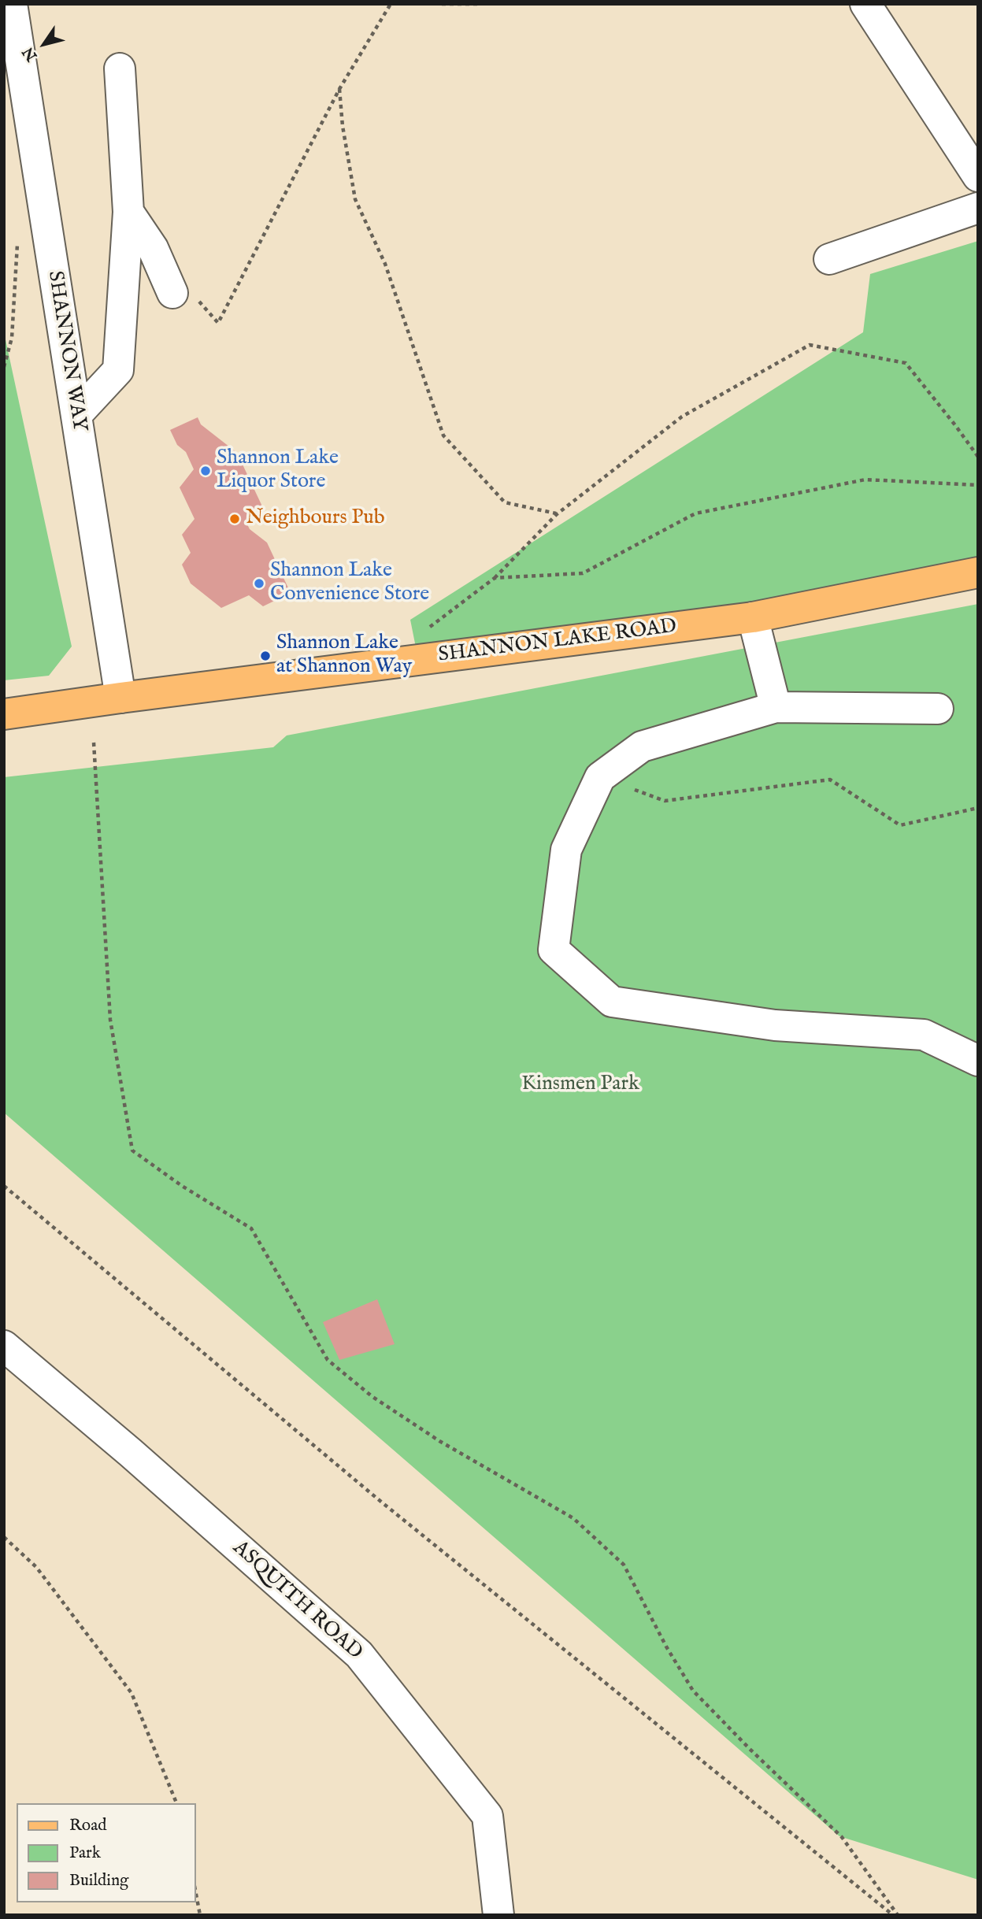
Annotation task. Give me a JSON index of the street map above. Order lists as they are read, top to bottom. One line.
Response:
{"streets":{"main road":["SHANNON LAKE ROAD"],"street":["SHANNON WAY","ASQUITH ROAD"]},"crossings":[["SHANNON WAY","SHANNON LAKE ROAD"]],"parks":["Kinsmen Park"],"places":["Shannon Lake Liquor Store","Neighbours Pub","Shannon Lake Convenience Store","Shannon Lake at Shannon Way"],"legend":["Road","Park","Building"],"north":"bottom left"}
